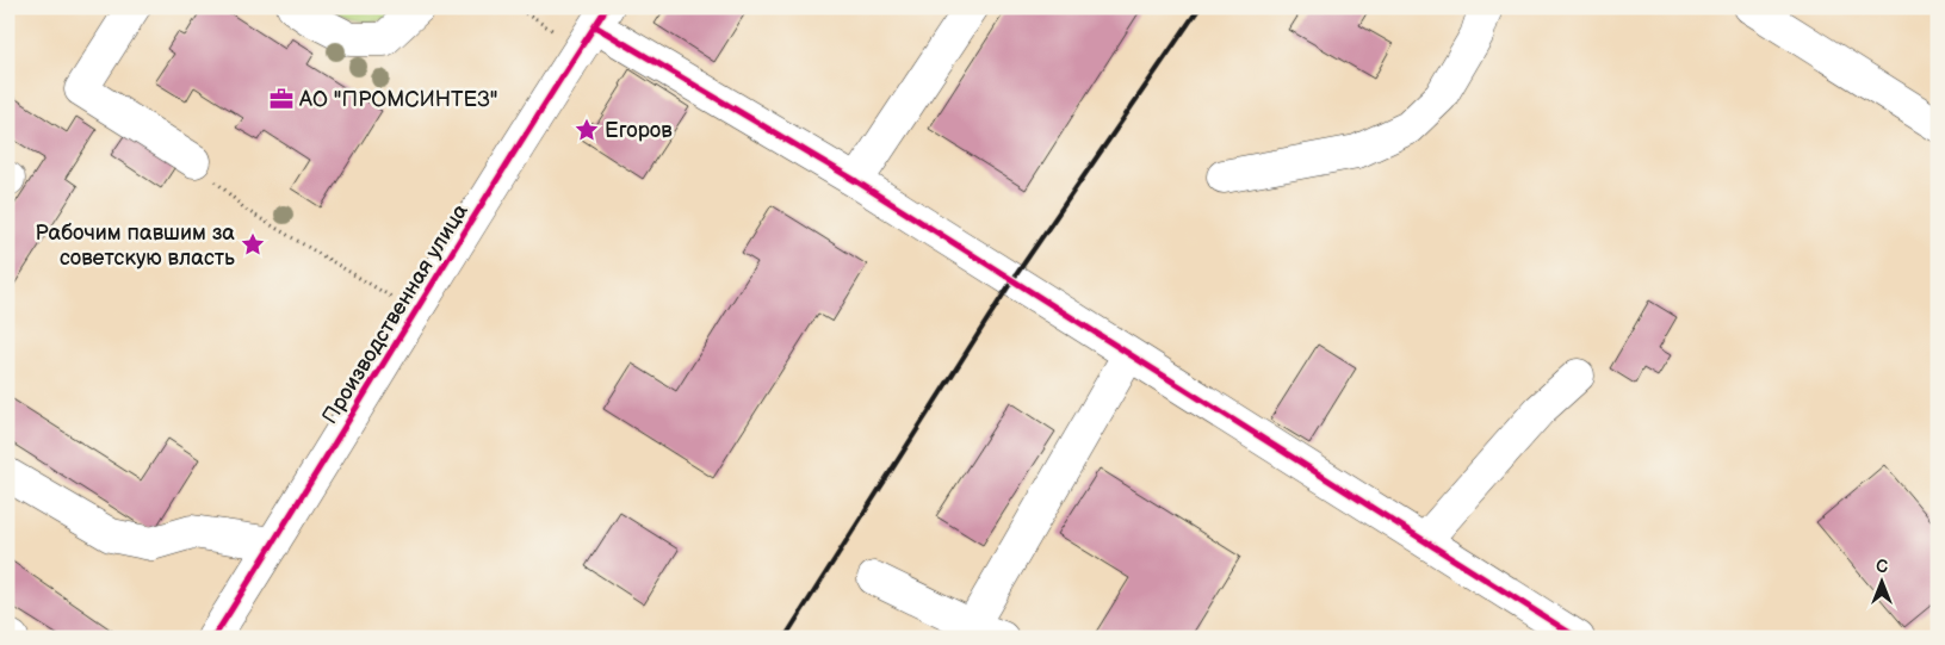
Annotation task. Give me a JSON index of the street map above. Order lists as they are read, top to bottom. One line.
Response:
{"streets":{"street":["Производственная улица"]},"places":{"office":["АО \"ПРОМСИНТЕЗ\""],"place":["Егоров","Рабочим павшим за советскую власть"]},"north":"top"}
